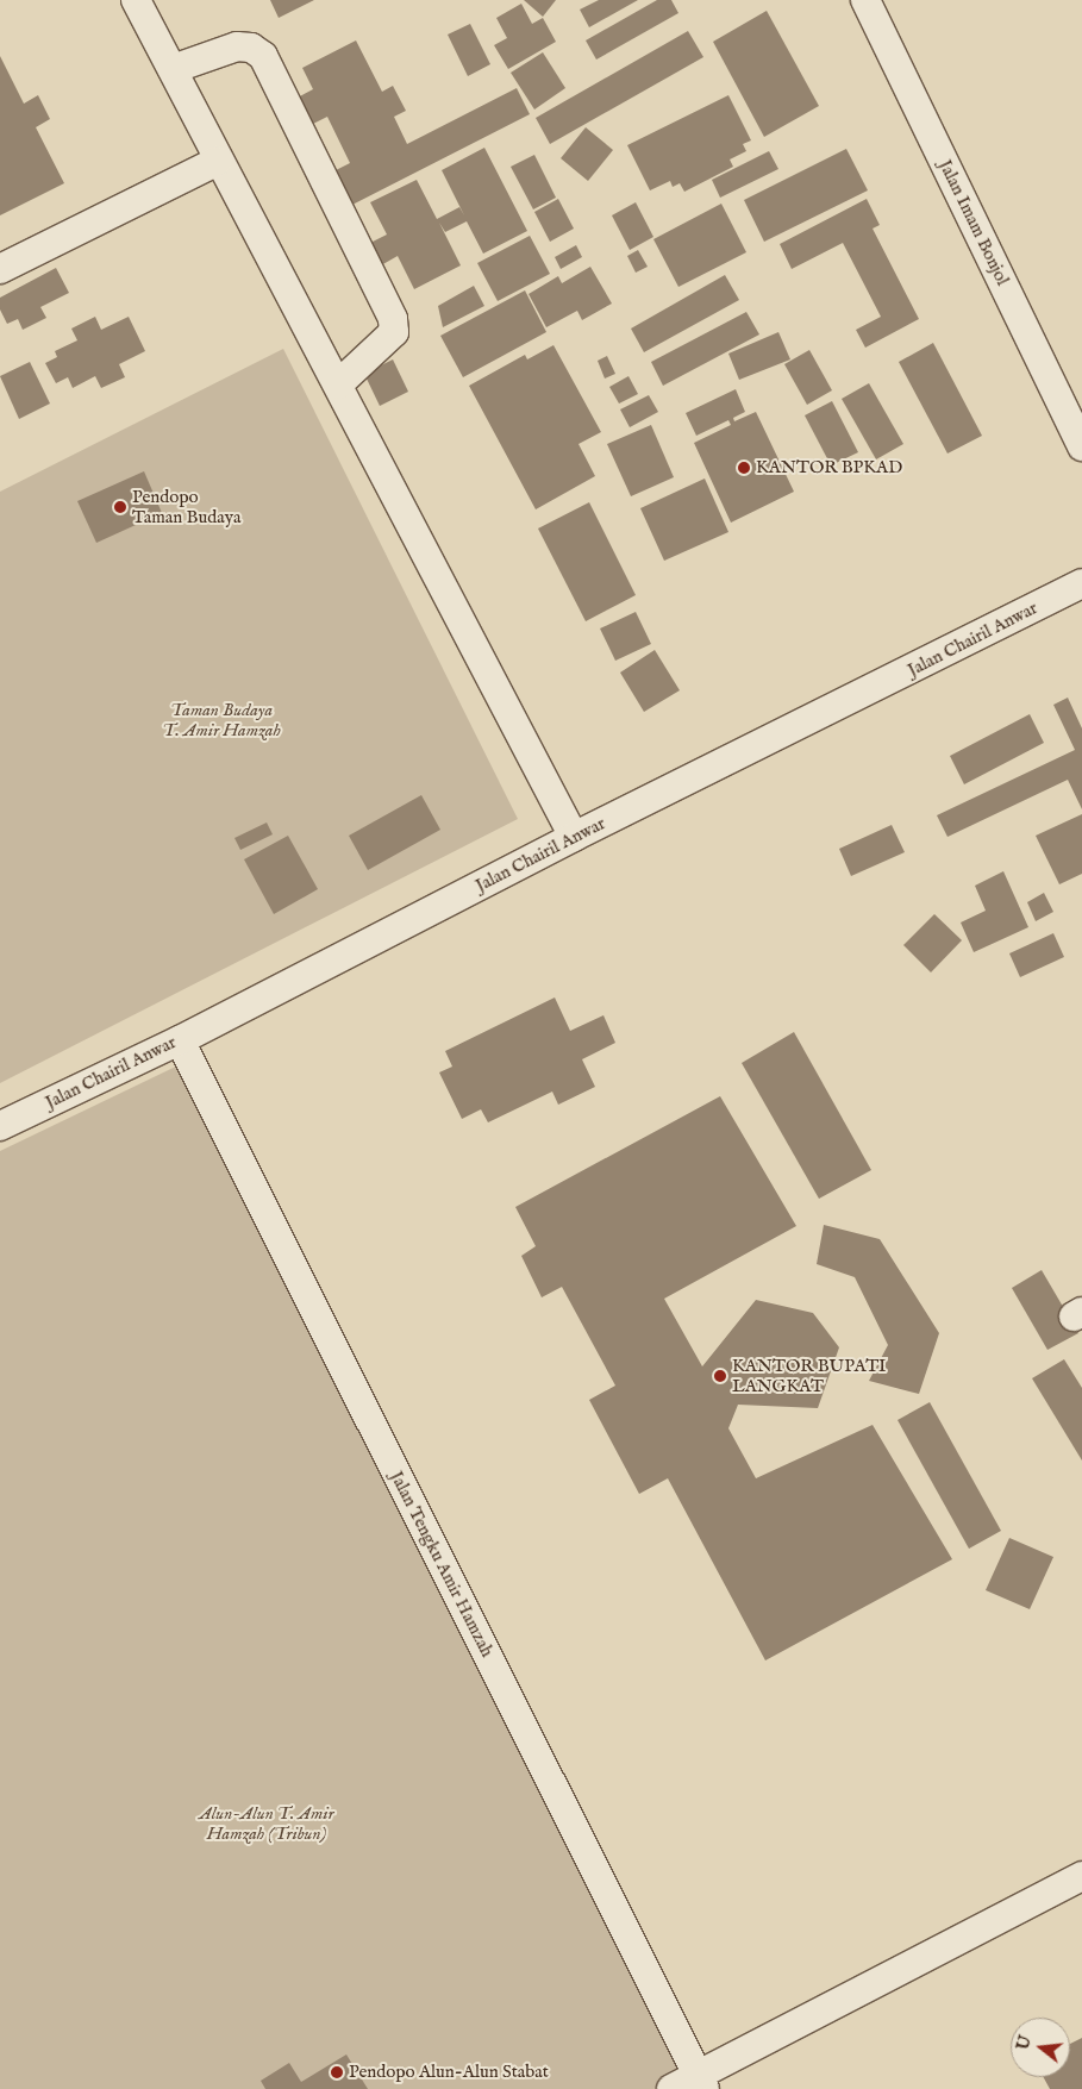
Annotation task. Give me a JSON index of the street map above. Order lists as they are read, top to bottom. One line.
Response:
{"streets":{"street":["Jalan Imam Bonjol","Jalan Chairil Anwar","Jalan Tengku Amir Hamzah"]},"crossings":[["Jalan Chairil Anwar","Jalan Tengku Amir Hamzah"]],"parks":["Taman Budaya T. Amir Hamzah","Alun-Alun T. Amir Hamzah (Tribun)"],"places":["KANTOR BPKAD","Pendopo Taman Budaya","KANTOR BUPATI LANGKAT","Pendopo Alun-Alun Stabat"],"north":"left"}
